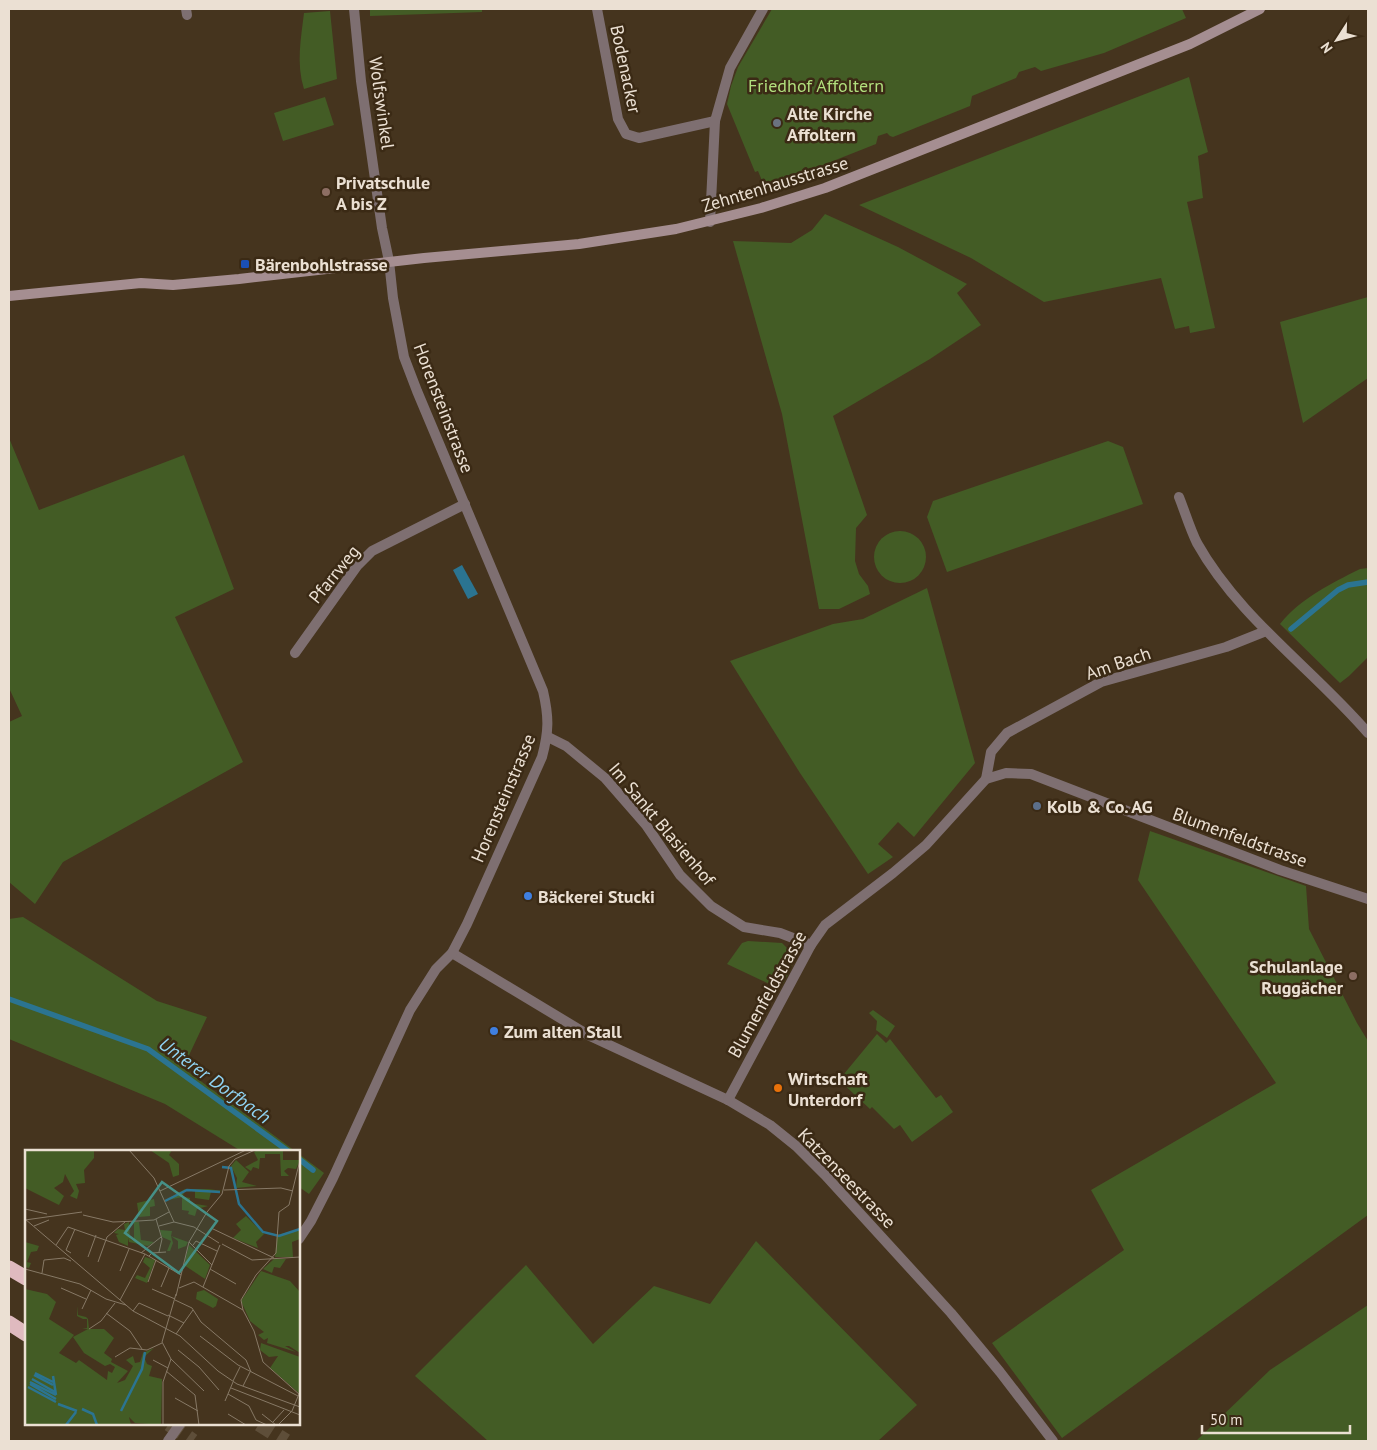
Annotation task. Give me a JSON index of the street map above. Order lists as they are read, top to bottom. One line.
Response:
{"streets":{"street":["Bodenacker","Wolfswinkel","Zehntenhausstrasse","Horensteinstrasse","Pfarrweg","Am Bach","Im Sankt Blasienhof","Blumenfeldstrasse","Katzenseestrasse"]},"crossings":[["Wolfswinkel","Zehntenhausstrasse"],["Wolfswinkel","Horensteinstrasse"],["Zehntenhausstrasse","Horensteinstrasse"],["Horensteinstrasse","Pfarrweg"],["Horensteinstrasse","Im Sankt Blasienhof"],["Horensteinstrasse","Katzenseestrasse"],["Am Bach","Blumenfeldstrasse"],["Im Sankt Blasienhof","Blumenfeldstrasse"],["Blumenfeldstrasse","Katzenseestrasse"]],"water":["Unterer Dorfbach"],"parks":["Friedhof Affoltern"],"places":{"other":["Alte Kirche Affoltern","Privatschule A bis Z","Kolb & Co. AG","Bäckerei Stucki","Schulanlage Ruggächer","Zum alten Stall","Wirtschaft Unterdorf"],"transit":["Bärenbohlstrasse"]},"scale_bar":"50 m","north":"bottom left"}
